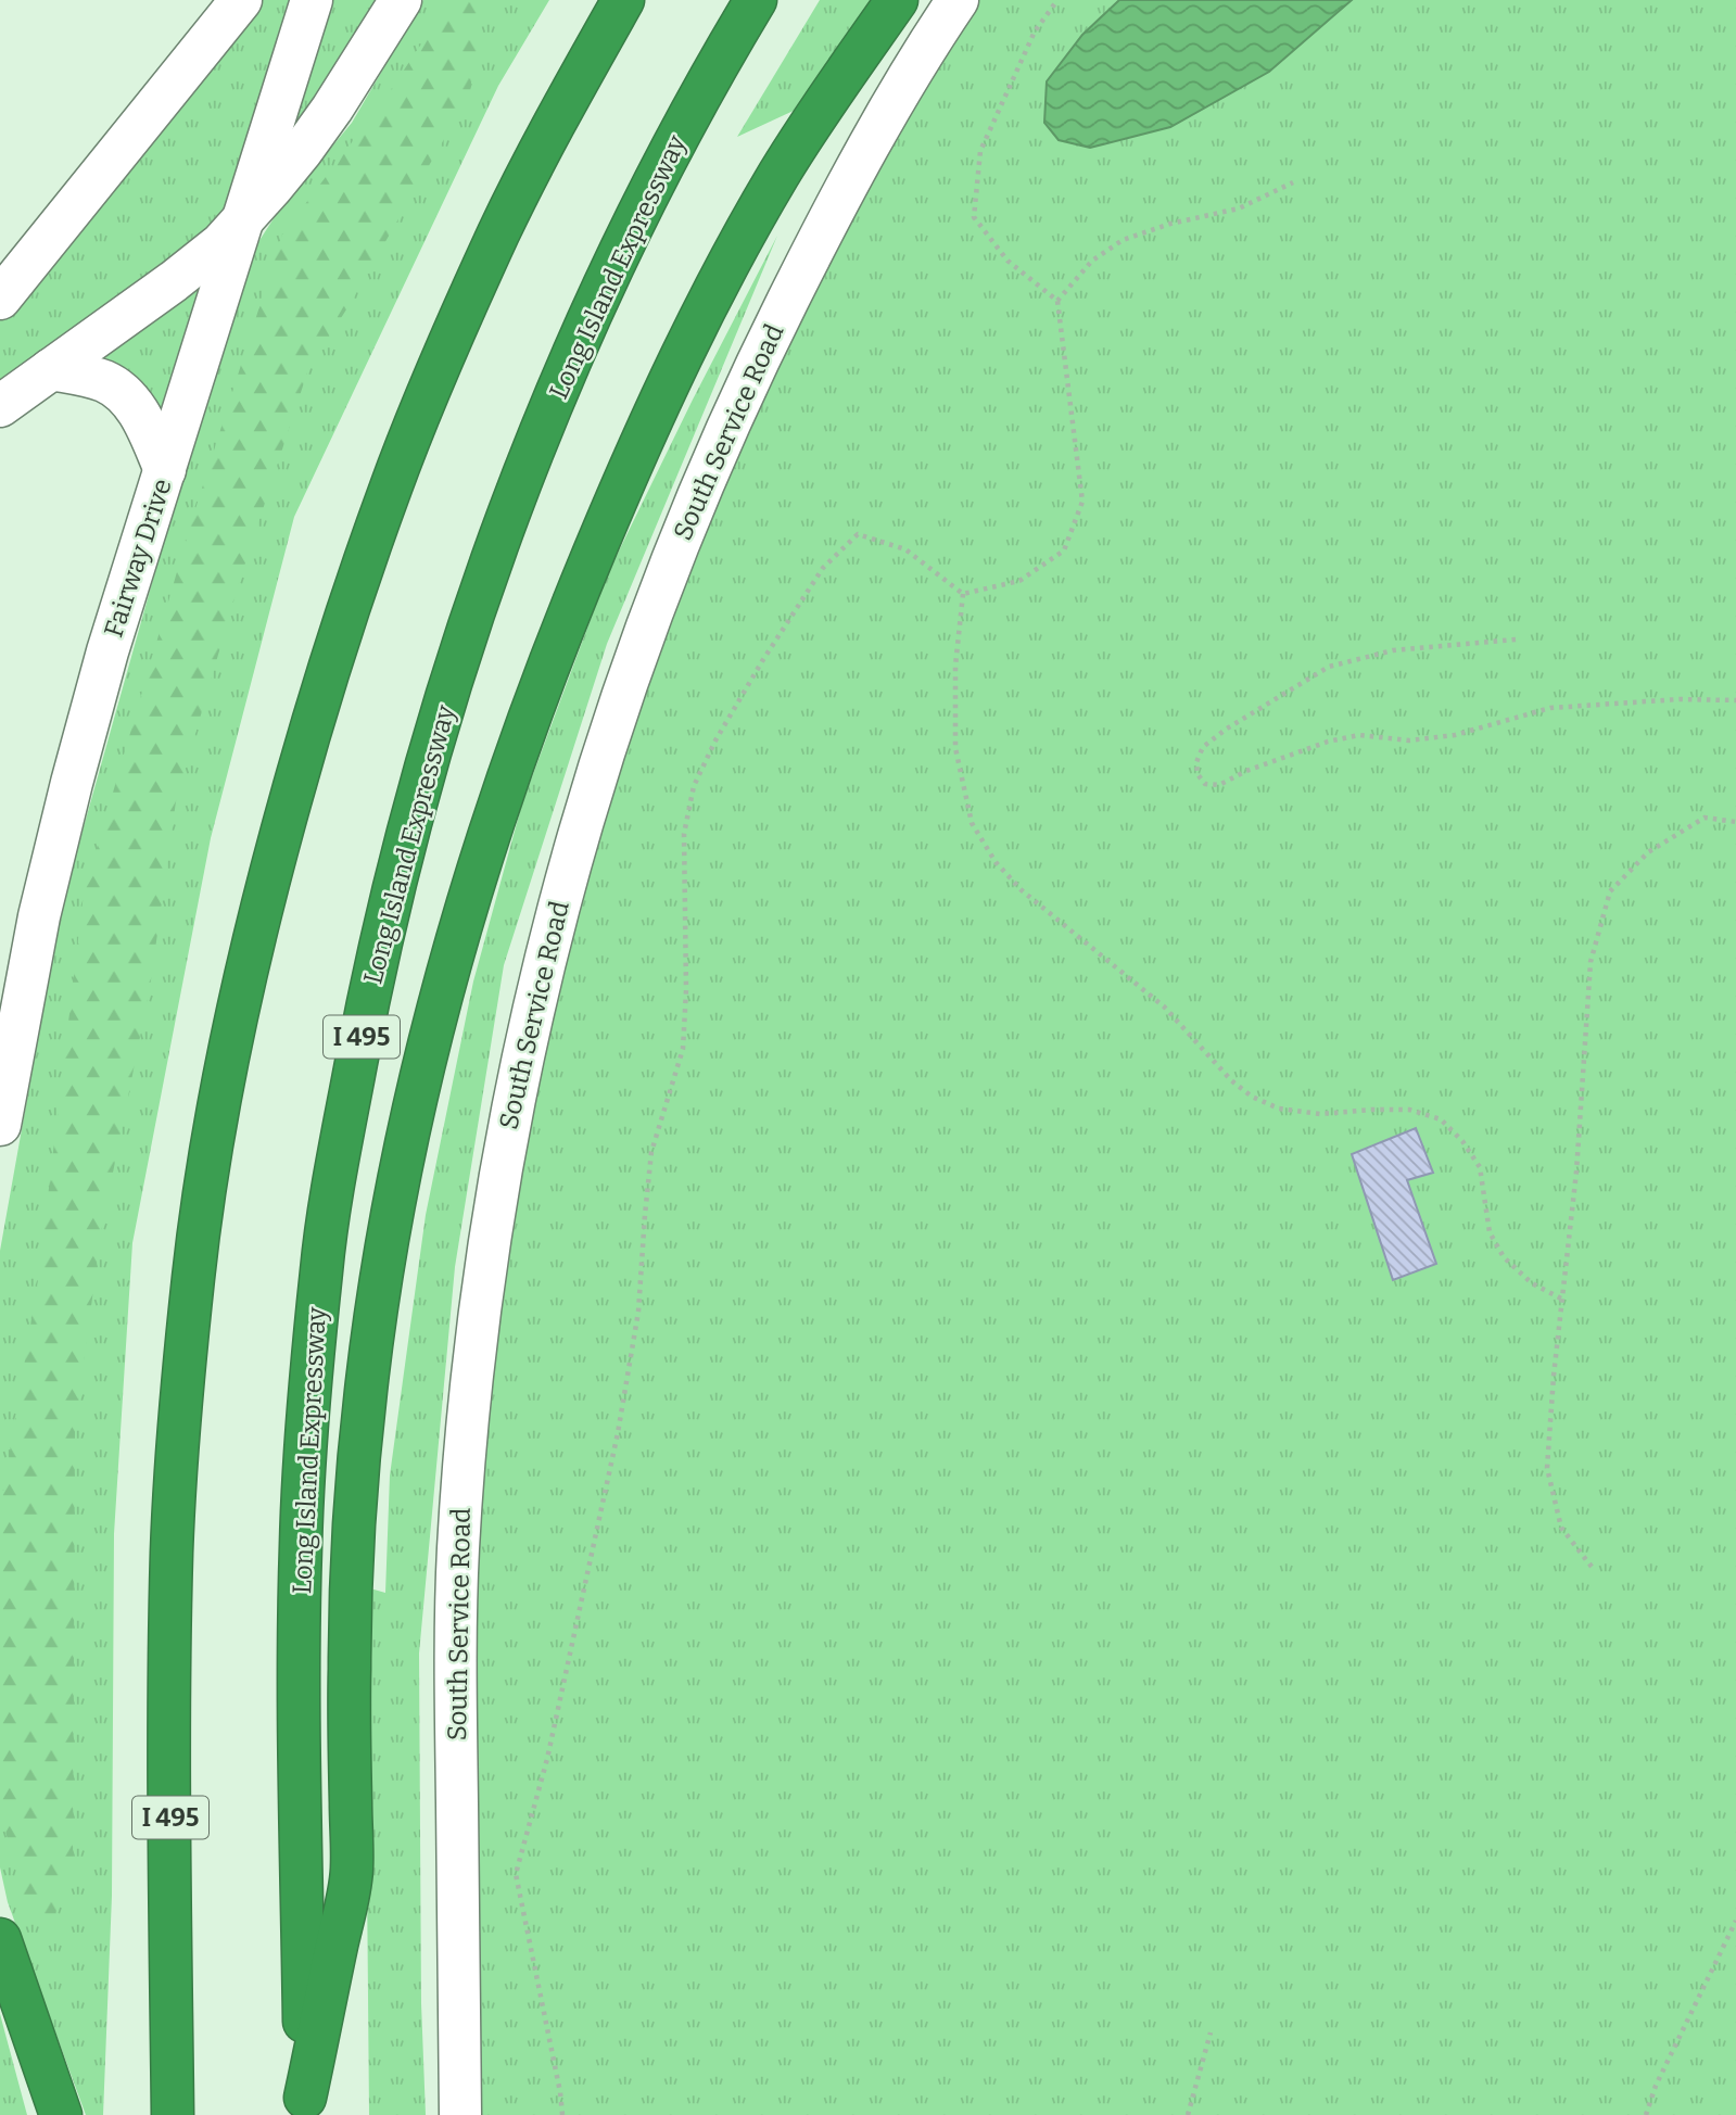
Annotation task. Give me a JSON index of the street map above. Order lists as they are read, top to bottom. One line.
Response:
{"streets":{"highway":["Long Island Expressway","I 495"],"main road":["South Service Road","Fairway Drive"]}}
